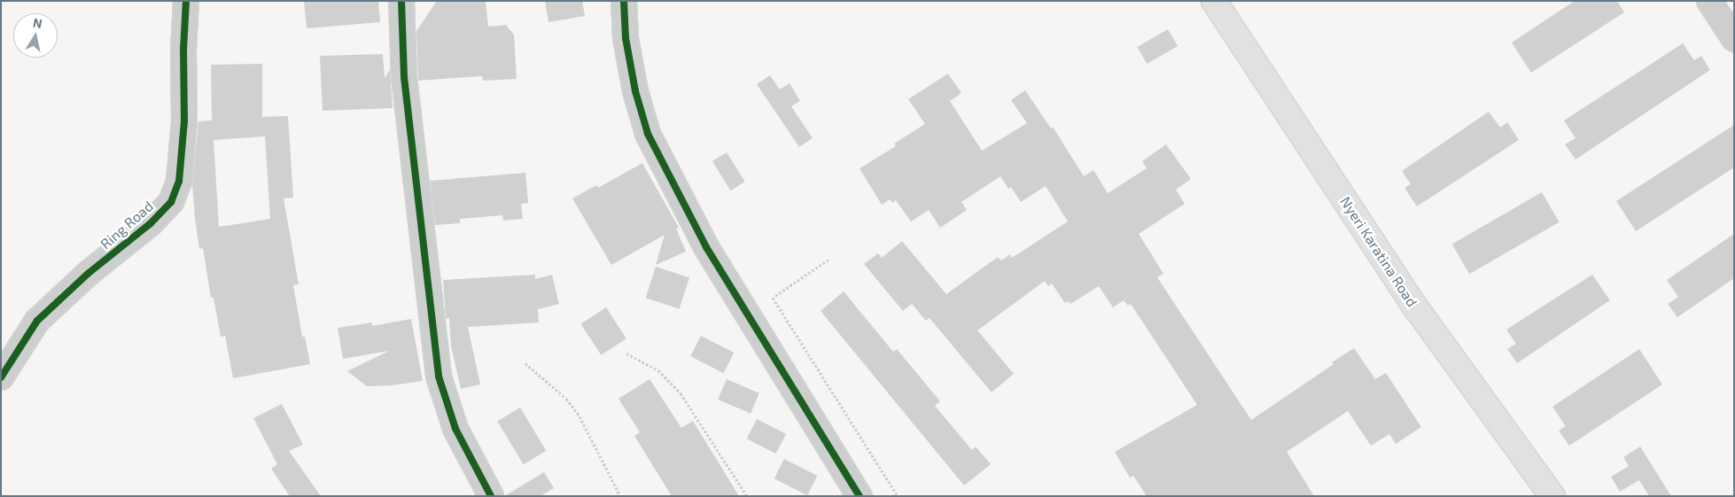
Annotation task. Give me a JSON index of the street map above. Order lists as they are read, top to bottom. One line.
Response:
{"streets":{"highway":["Nyeri Karatina Road"],"street":["Ring Road"]},"north":"top"}
